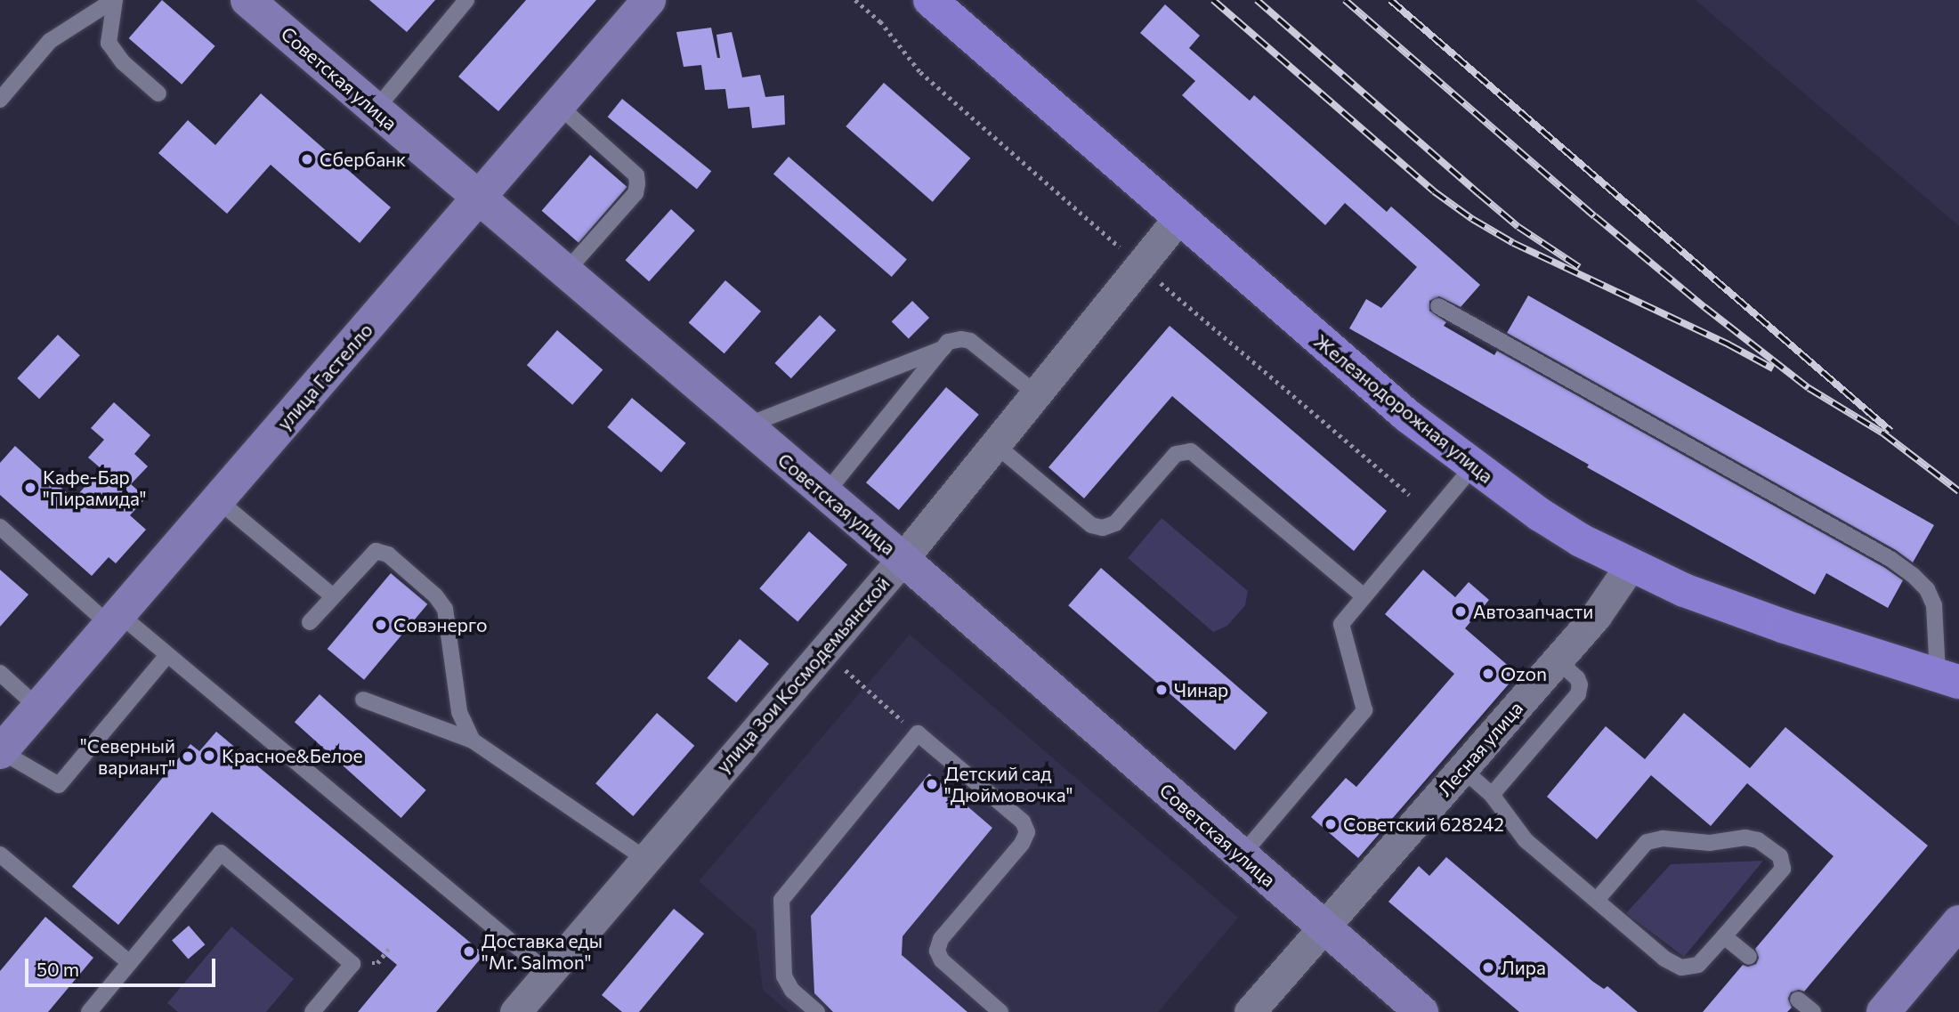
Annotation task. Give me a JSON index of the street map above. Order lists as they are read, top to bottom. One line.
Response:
{"streets":{"main road":["Железнодорожная улица"],"street":["Советская улица","улица Гастелло","улица Зои Космодемьянской","Лесная улица"]},"crossings":[["Советская улица","улица Гастелло"],["Советская улица","улица Зои Космодемьянской"],["Советская улица","Лесная улица"],["Железнодорожная улица","улица Зои Космодемьянской"],["Железнодорожная улица","Лесная улица"]],"places":["Сбербанк","Кафе-Бар \"Пирамида\"","Автозапчасти","Совэнерго","Ozon","Чинар","Красное&Белое","\"Северный вариант\"","Детский сад \"Дюймовочка\"","Советский 628242","Доставка еды \"Mr. Salmon\"","Лира"],"scale_bar":"50 m"}
